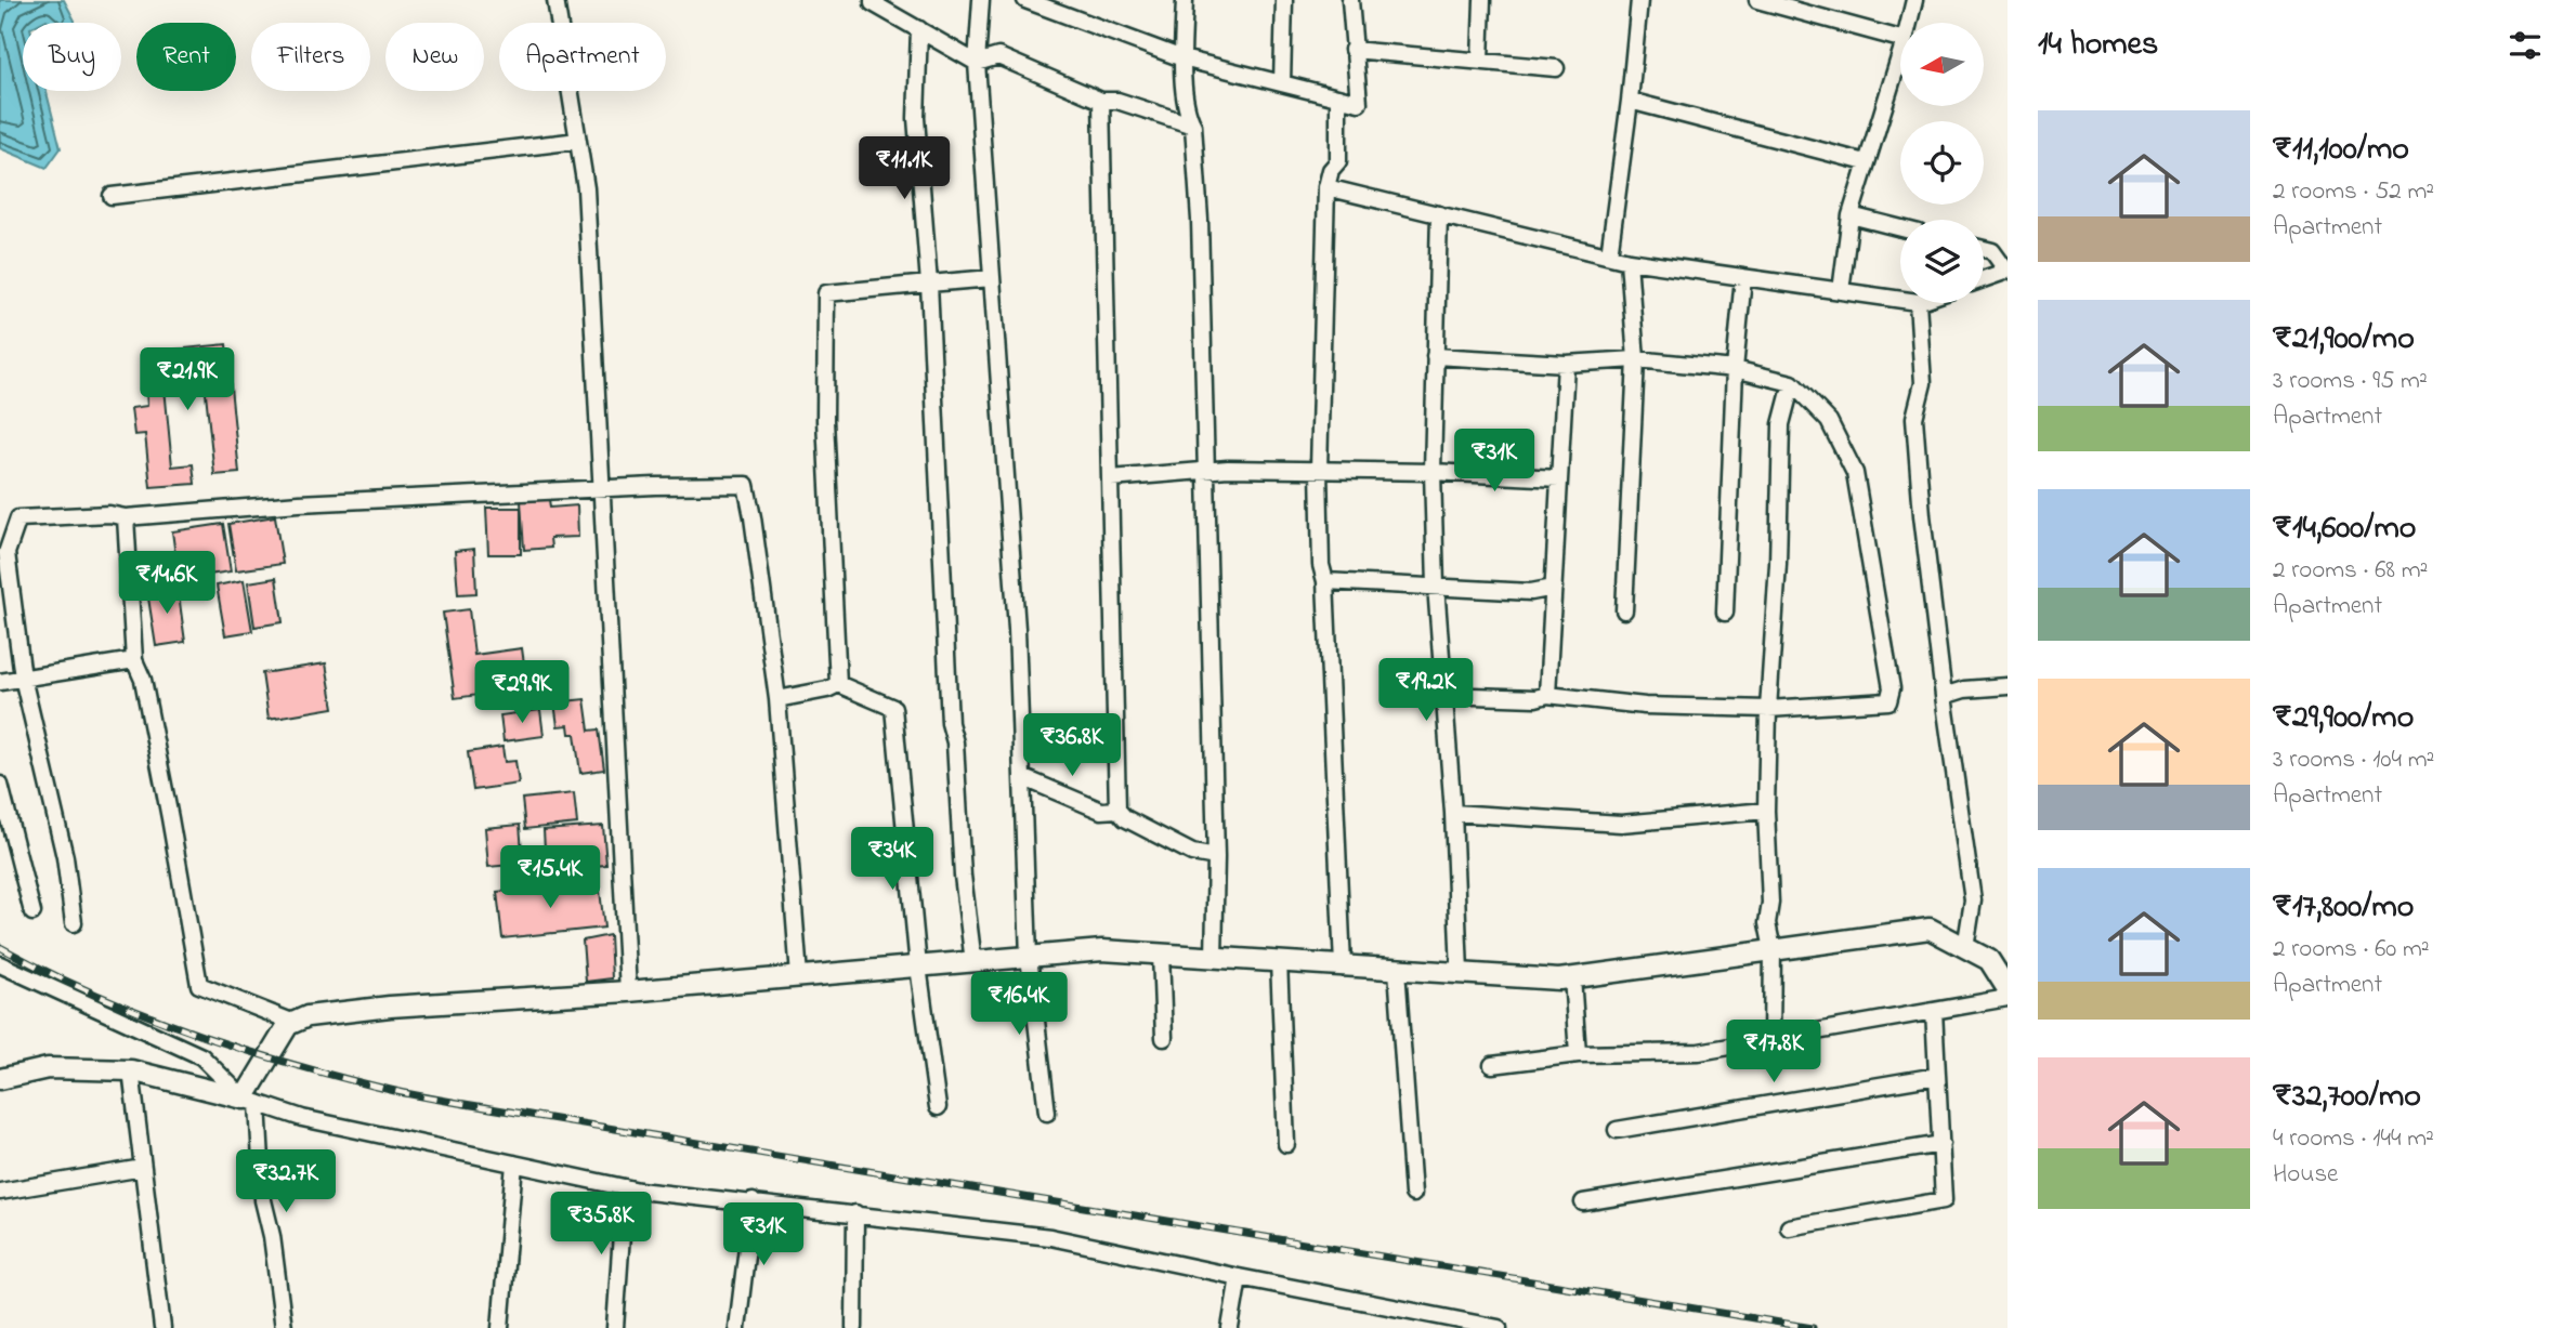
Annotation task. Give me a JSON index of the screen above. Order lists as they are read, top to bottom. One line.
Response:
{"north":"left","page":{"heading":"14 homes","chip":["Buy","Rent","Filters","New","Apartment"],"list":[{"name":"₹11,100/mo","note":"2 rooms · 52 m² · Apartment"},{"name":"₹21,900/mo","note":"3 rooms · 95 m² · Apartment"},{"name":"₹14,600/mo","note":"2 rooms · 68 m² · Apartment"},{"name":"₹29,900/mo","note":"3 rooms · 104 m² · Apartment"},{"name":"₹17,800/mo","note":"2 rooms · 60 m² · Apartment"},{"name":"₹32,700/mo","note":"4 rooms · 144 m² · House"}],"price":["₹11.1K","₹21.9K","₹31K","₹14.6K","₹19.2K","₹29.9K","₹36.8K","₹34K","₹15.4K","₹16.4K","₹17.8K","₹32.7K","₹35.8K","₹31K"]}}
